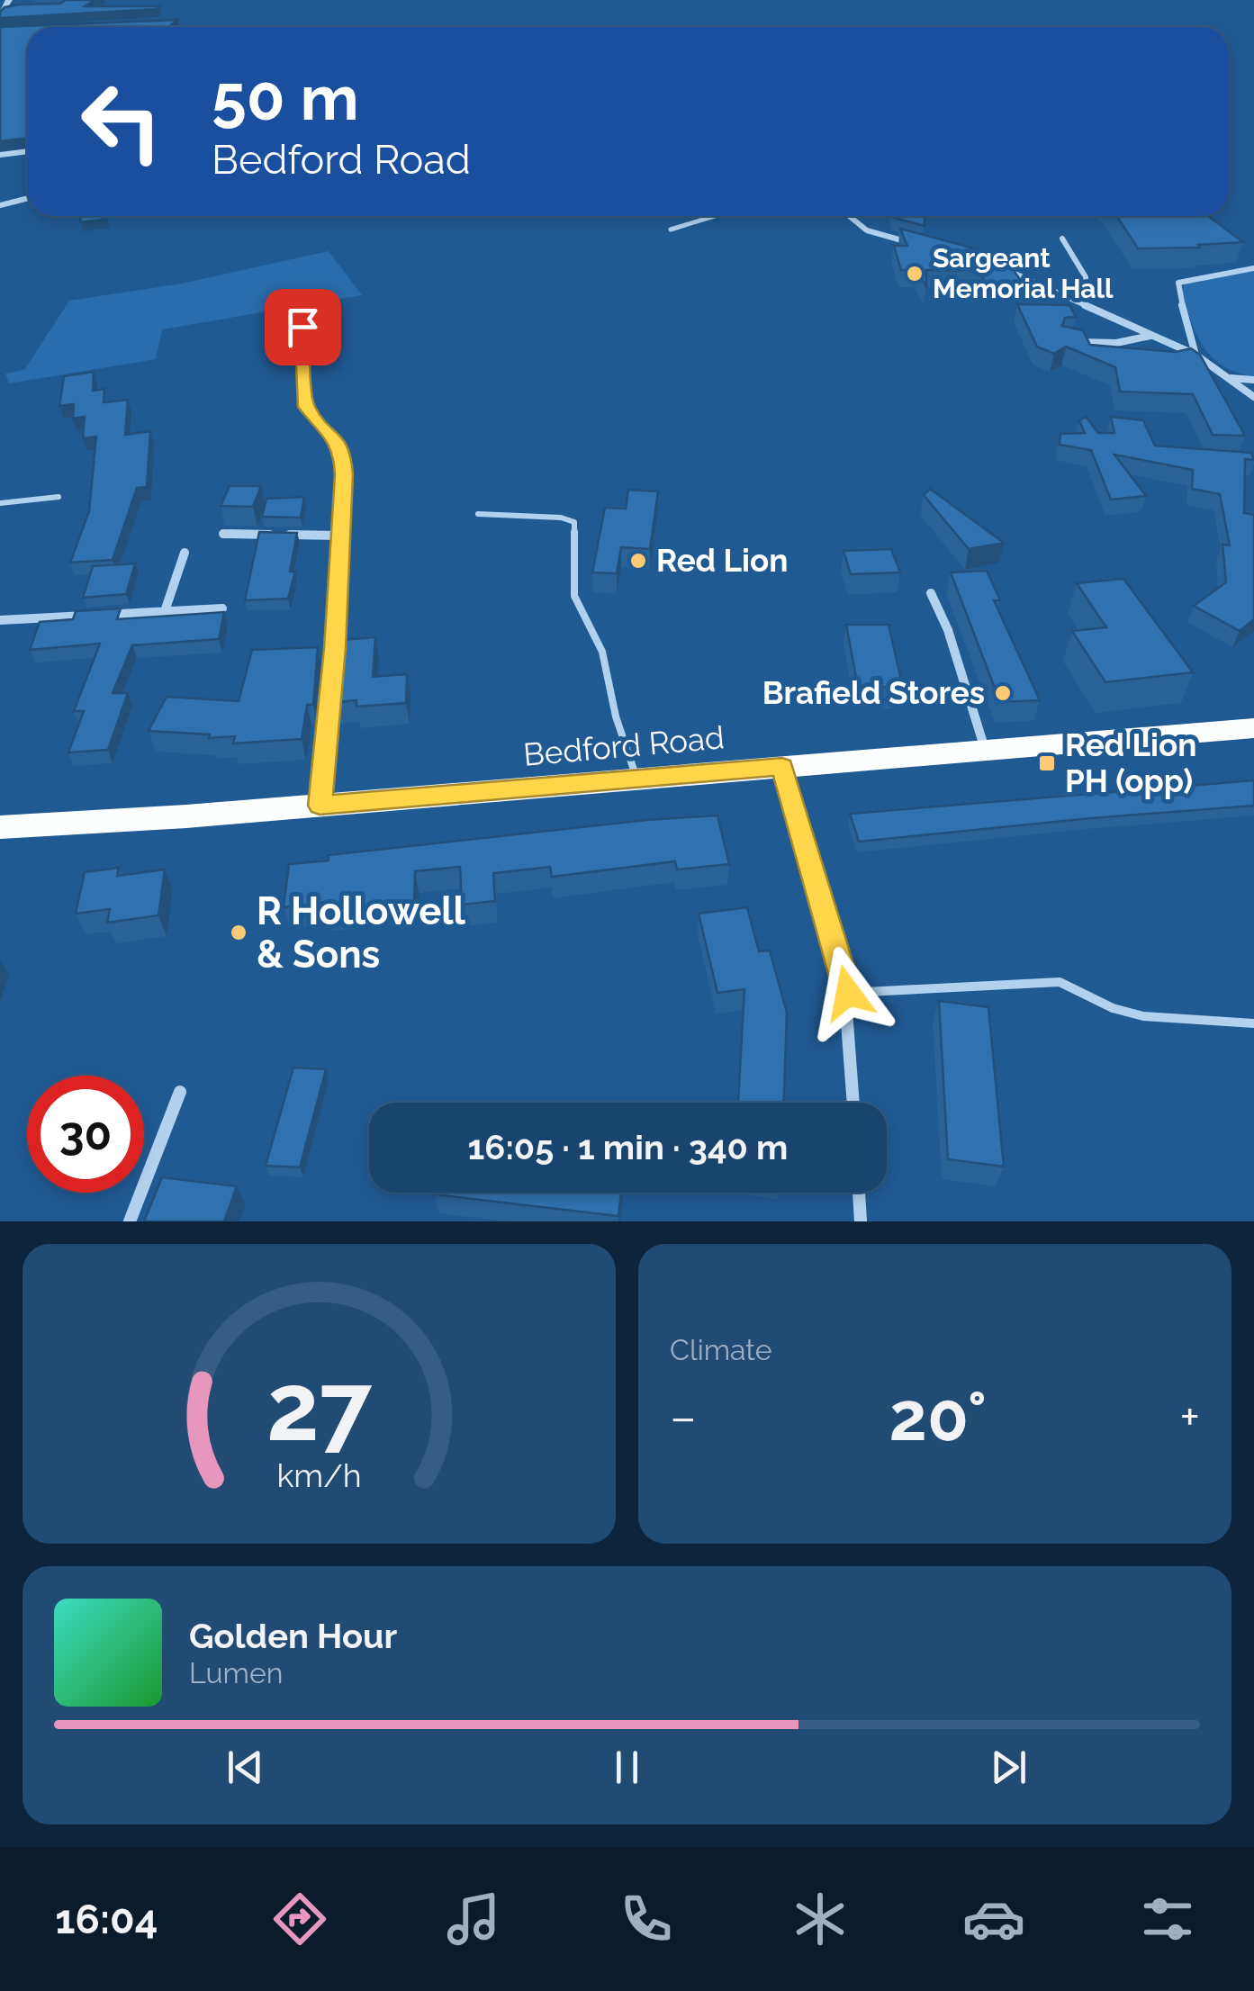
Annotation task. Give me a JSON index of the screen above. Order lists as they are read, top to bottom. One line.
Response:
{"streets":{"highway":["Bedford Road"]},"places":{"other":["Sargeant Memorial Hall","Red Lion","Brafield Stores","R Hollowell & Sons"],"transit":["Red Lion PH (opp)"]},"page":{"turn":["50 m","Bedford Road"],"limit":"30","trip":"16:05 · 1 min · 340 m","tile":"Climate","heat":["−","20°","+"],"song":["Golden Hour","Lumen"],"tabs":"16:04","gauge":["27","km/h"]}}
